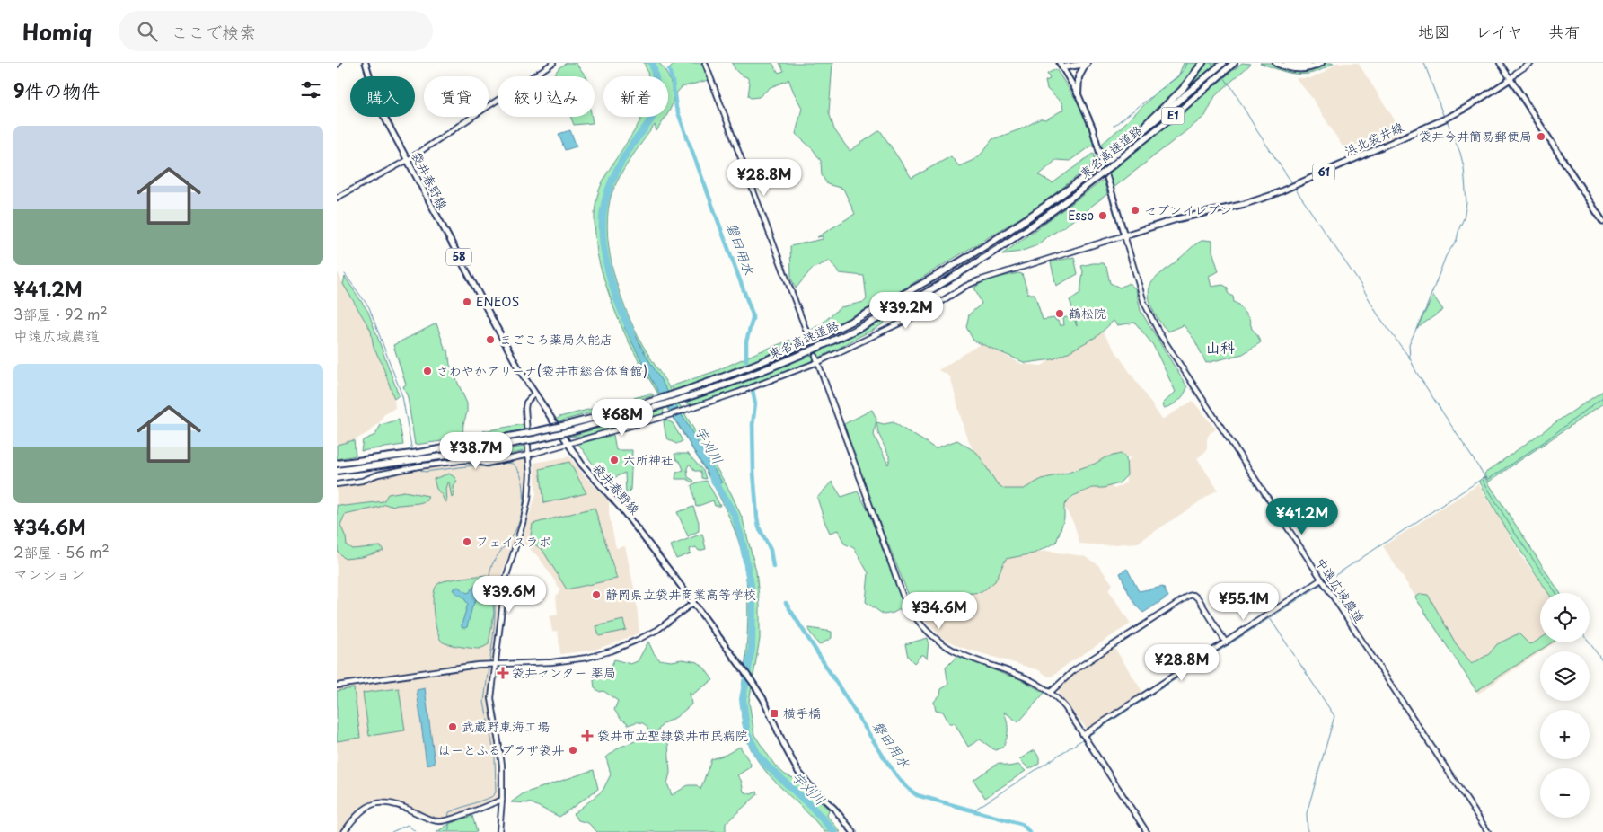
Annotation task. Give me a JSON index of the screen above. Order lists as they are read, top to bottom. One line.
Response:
{"streets":{"highway":["E1","東名高速道路"],"main road":["浜北袋井線","61","袋井春野線","58"],"street":["中遠広域農道"]},"crossings":[["浜北袋井線","中遠広域農道"]],"districts":["山科"],"water":["磐田用水","宇刈川"],"places":{"other":["袋井今井簡易郵便局","セブンイレブン","Esso","ENEOS","鶴松院","まごころ薬局久能店","さわやかアリーナ(袋井市総合体育館)","六所神社","フェイスラボ","静岡県立袋井商業高等学校","武蔵野東海工場","はーとふるプラザ袋井"],"health":["袋井センター 薬局","袋井市立聖隷袋井市民病院"],"transit":["横手橋"]},"page":{"header":"Homiq","search":"ここで検索","nav":["地図","レイヤ","共有"],"heading":"9件の物件","chip":["購入","賃貸","絞り込み","新着"],"list":[{"name":"¥41.2M","note":"3部屋 · 92 m² · 中遠広域農道"},{"name":"¥34.6M","note":"2部屋 · 56 m² · マンション"}],"price":["¥28.8M","¥39.2M","¥68M","¥38.7M","¥41.2M","¥39.6M","¥55.1M","¥34.6M","¥28.8M"],"map_buttons":["+","−"]}}
